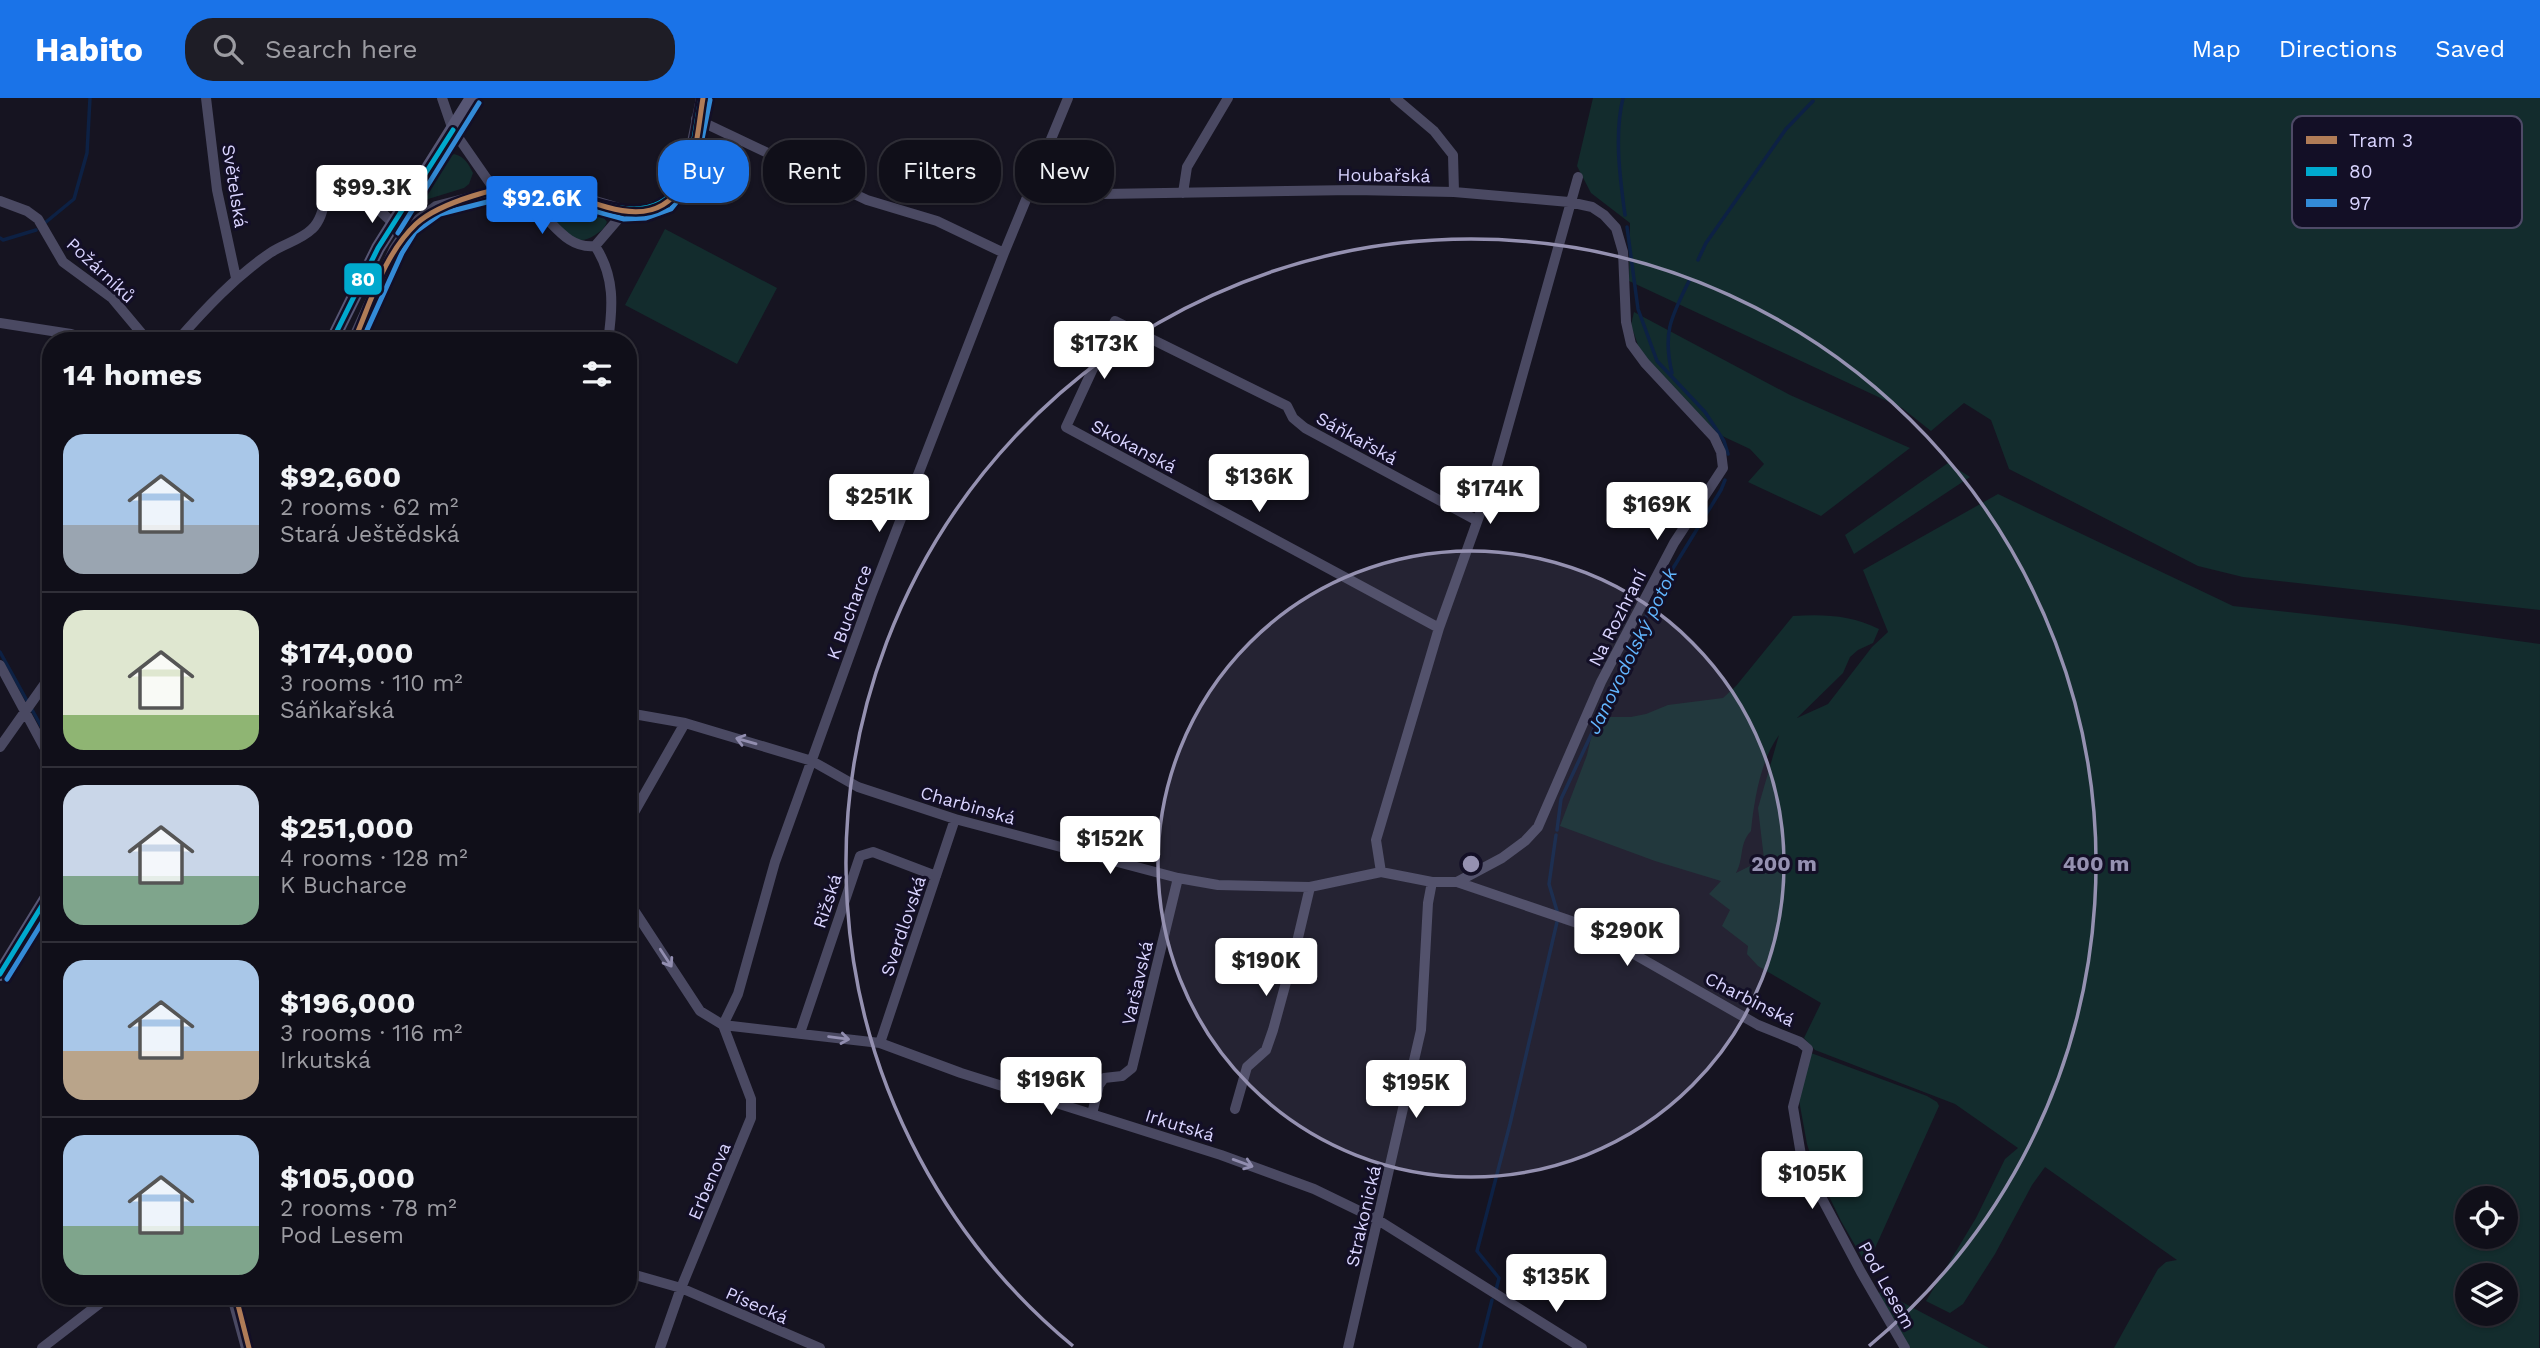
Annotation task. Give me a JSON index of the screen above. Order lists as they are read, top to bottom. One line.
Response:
{"streets":{"street":["Houbařská","Světelská","Požárníků","Sáňkařská","Skokanská","K Bucharce","Na Rozhraní","Charbinská","Rižská","Sverdlovská","Varšavská","Irkutská","Erbenova","Strakonická","Pod Lesem","Písecká"]},"crossings":[["Houbařská","Na Rozhraní"],["Sáňkařská","Skokanská"],["K Bucharce","Charbinská"],["K Bucharce","Irkutská"],["K Bucharce","Erbenova"],["Na Rozhraní","Charbinská"],["Na Rozhraní","Strakonická"],["Charbinská","Sverdlovská"],["Charbinská","Varšavská"],["Charbinská","Strakonická"],["Charbinská","Pod Lesem"],["Rižská","Sverdlovská"],["Rižská","Irkutská"],["Sverdlovská","Irkutská"],["Varšavská","Irkutská"],["Irkutská","Erbenova"],["Irkutská","Strakonická"],["Erbenova","Písecká"]],"one_way":["Irkutská"],"water":["Janovodolský potok"],"lines":["tram line 3","transit line 80","transit line 97"],"legend":["Tram 3","80","97"],"page":{"header":"Habito","search":"Search here","nav":["Map","Directions","Saved"],"chip":["Buy","Rent","Filters","New"],"price":["$99.3K","$92.6K","$173K","$136K","$174K","$251K","$169K","$152K","$290K","$190K","$196K","$195K","$105K","$135K"],"heading":"14 homes","list":[{"name":"$92,600","note":"2 rooms · 62 m² · Stará Ještědská"},{"name":"$174,000","note":"3 rooms · 110 m² · Sáňkařská"},{"name":"$251,000","note":"4 rooms · 128 m² · K Bucharce"},{"name":"$196,000","note":"3 rooms · 116 m² · Irkutská"},{"name":"$105,000","note":"2 rooms · 78 m² · Pod Lesem"}]},"rings":["200 m","400 m"]}
